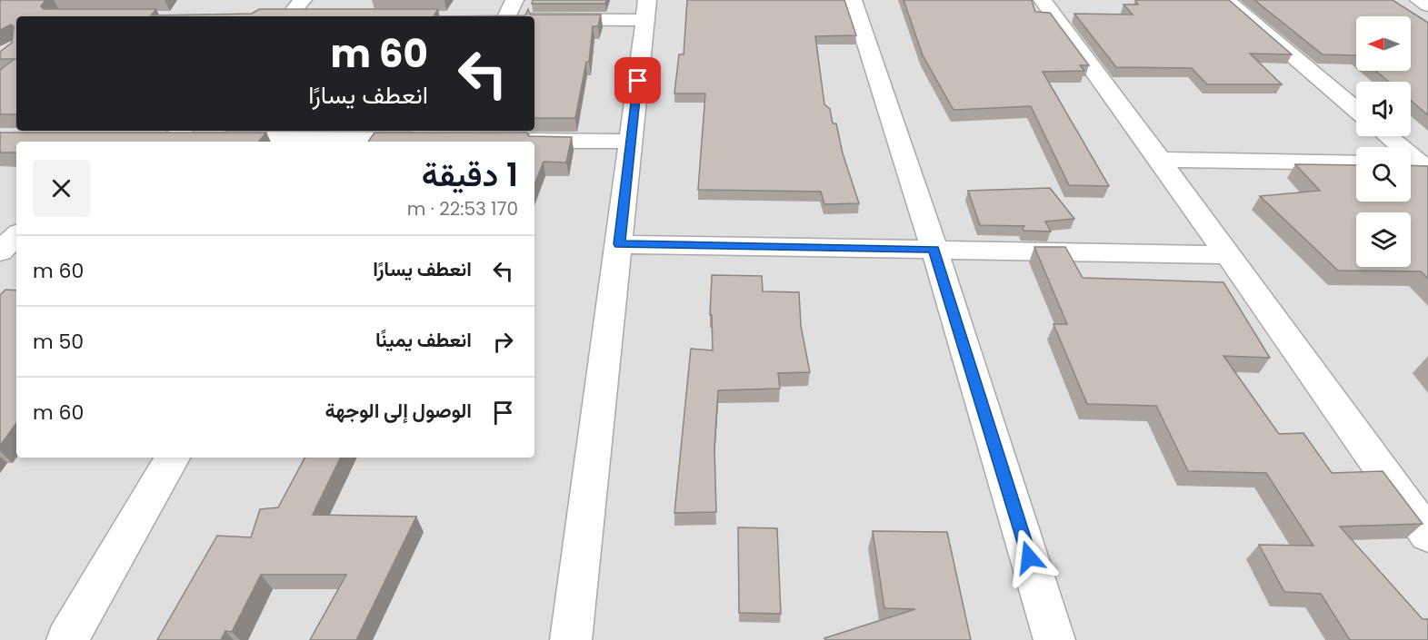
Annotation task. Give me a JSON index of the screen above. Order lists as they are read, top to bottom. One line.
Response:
{"north":"left","page":{"turn":["60 m","انعطف يسارًا"],"heading":["1 دقيقة","170 m · 22:53"],"list":[{"name":"انعطف يسارًا","value":"60 m"},{"name":"انعطف يمينًا","value":"50 m"},{"name":"الوصول إلى الوجهة","value":"60 m"}]}}
